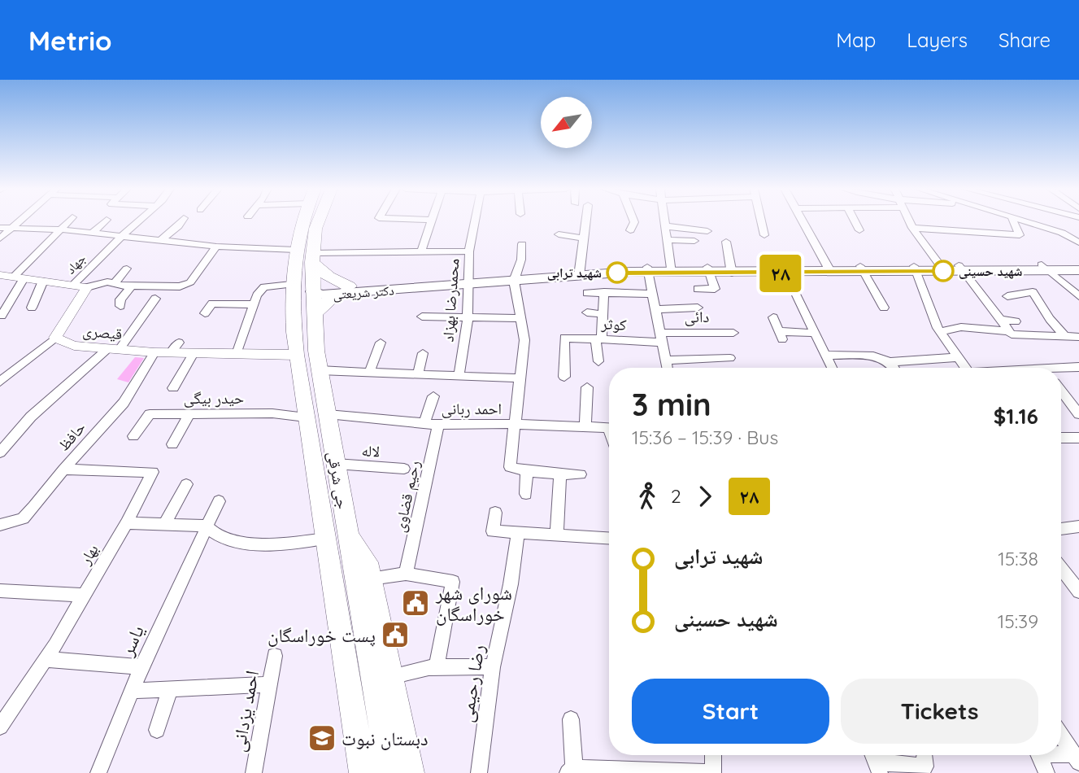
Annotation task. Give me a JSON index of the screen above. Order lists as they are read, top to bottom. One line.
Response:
{"streets":{"main road":["دکتر شریعتی","جی شرقی"],"street":["جهاد","محمدرضا بهزاد","دائی","کوثر","قیصری","حیدر بیگی","احمد ربانی","حافظ","لاله","رحیم قضاوی","بهار","یاسر","رضا رحیمی","احمد یزدانی"]},"crossings":[["دکتر شریعتی","محمدرضا بهزاد"],["دکتر شریعتی","جی شرقی"],["دائی","کوثر"],["قیصری","حافظ"],["قیصری","جی شرقی"],["حیدر بیگی","جی شرقی"],["احمد ربانی","جی شرقی"],["احمد ربانی","رحیم قضاوی"],["حافظ","بهار"],["لاله","جی شرقی"]],"places":{"other":["شهید حسینی","شهید ترابی"],"public building":["شورای شهر خوراسگان","پست خوراسگان"],"school or university":["دبستان نبوت"]},"lines":["bus line ۲۸"],"north":"bottom left","page":{"header":"Metrio","nav":["Map","Layers","Share"],"on_map":"۲۸","heading":["3 min","15:36 – 15:39 · Bus","$1.16"],"legs":["2","۲۸"],"list":[{"name":"شهید ترابی","value":"15:38"},{"name":"شهید حسینی","value":"15:39"}],"buttons":["Start","Tickets"]}}
